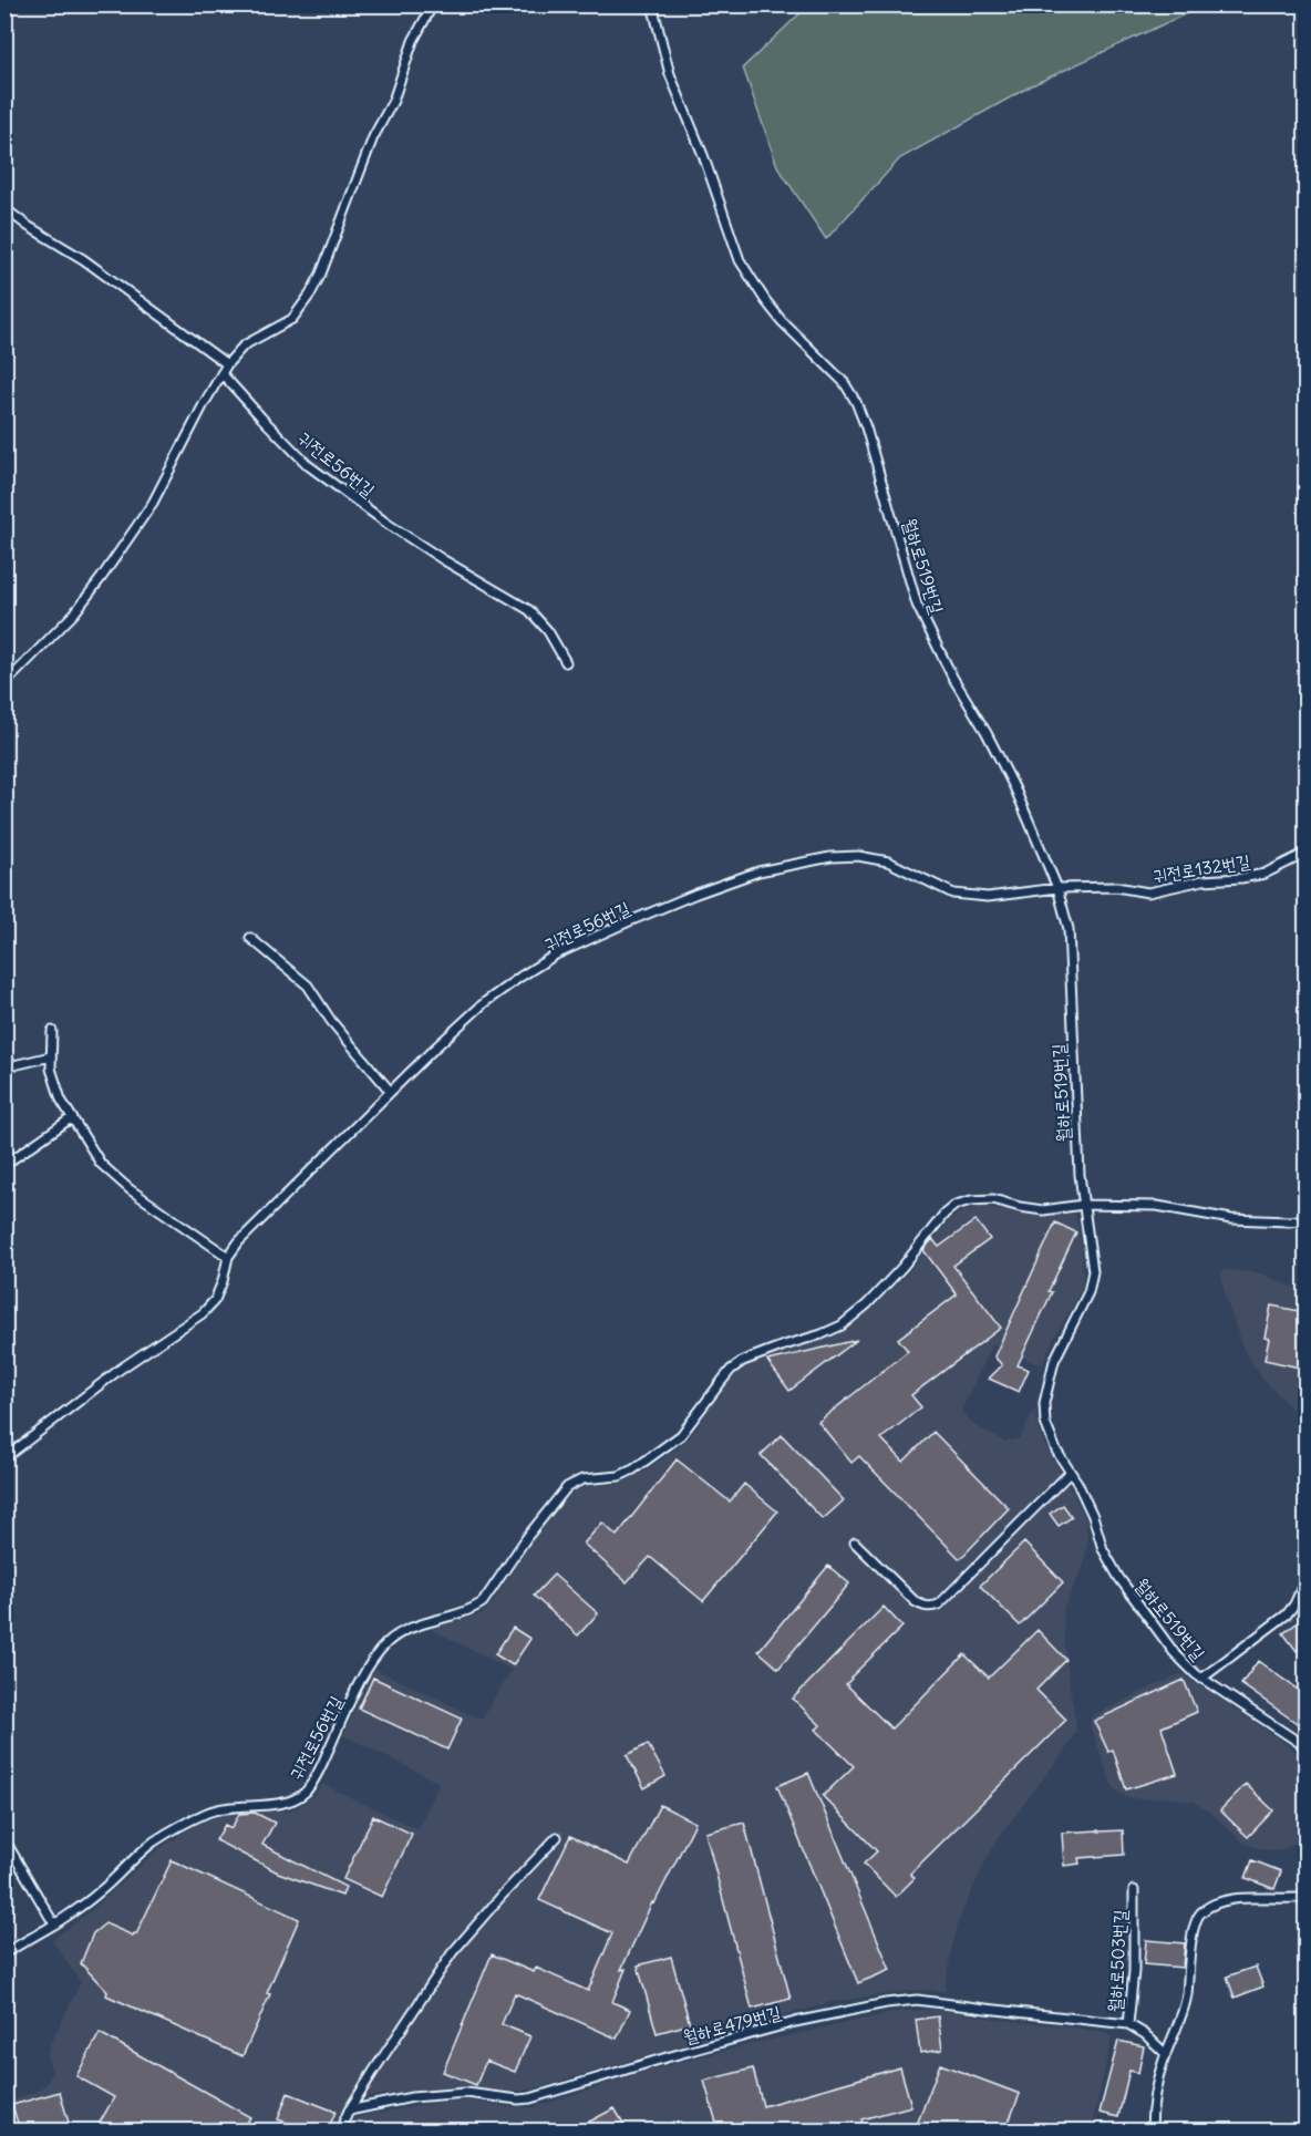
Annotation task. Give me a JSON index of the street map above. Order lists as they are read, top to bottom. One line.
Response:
{"streets":{"lane":["귀전로56번길","월하로519번길","귀전로132번길","월하로503번길","월하로479번길"]},"crossings":[["귀전로56번길","월하로519번길"],["귀전로56번길","귀전로132번길"],["월하로519번길","귀전로132번길"],["월하로503번길","월하로479번길"]]}
